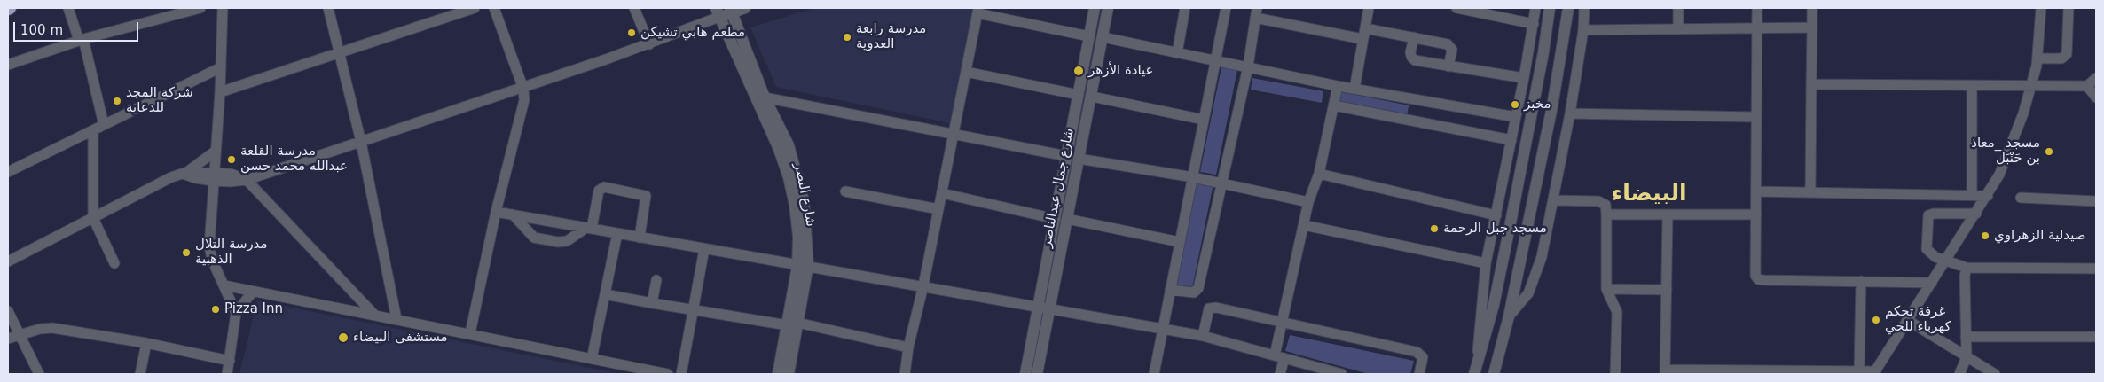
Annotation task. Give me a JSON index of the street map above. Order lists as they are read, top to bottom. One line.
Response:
{"streets":{"street":["شارع جمال عبدالناصر","شارع النصر"]},"districts":["البيضاء"],"places":["مطعم هابي تشيكن","مدرسة رابعة العدوية","عيادة الأزهر","شركة المجد للدعاية","مخبز","مسجد _معاذ بن حَنْبَل","مدرسة القلعة عبدالله محمد حسن","مسجد جبل الرحمة","صيدلية الزهراوي","مدرسة التلال الذهبية","Pizza Inn","غرفة تحكم كهرباء للحي","مستشفى البيضاء"],"scale_bar":"100 m"}
